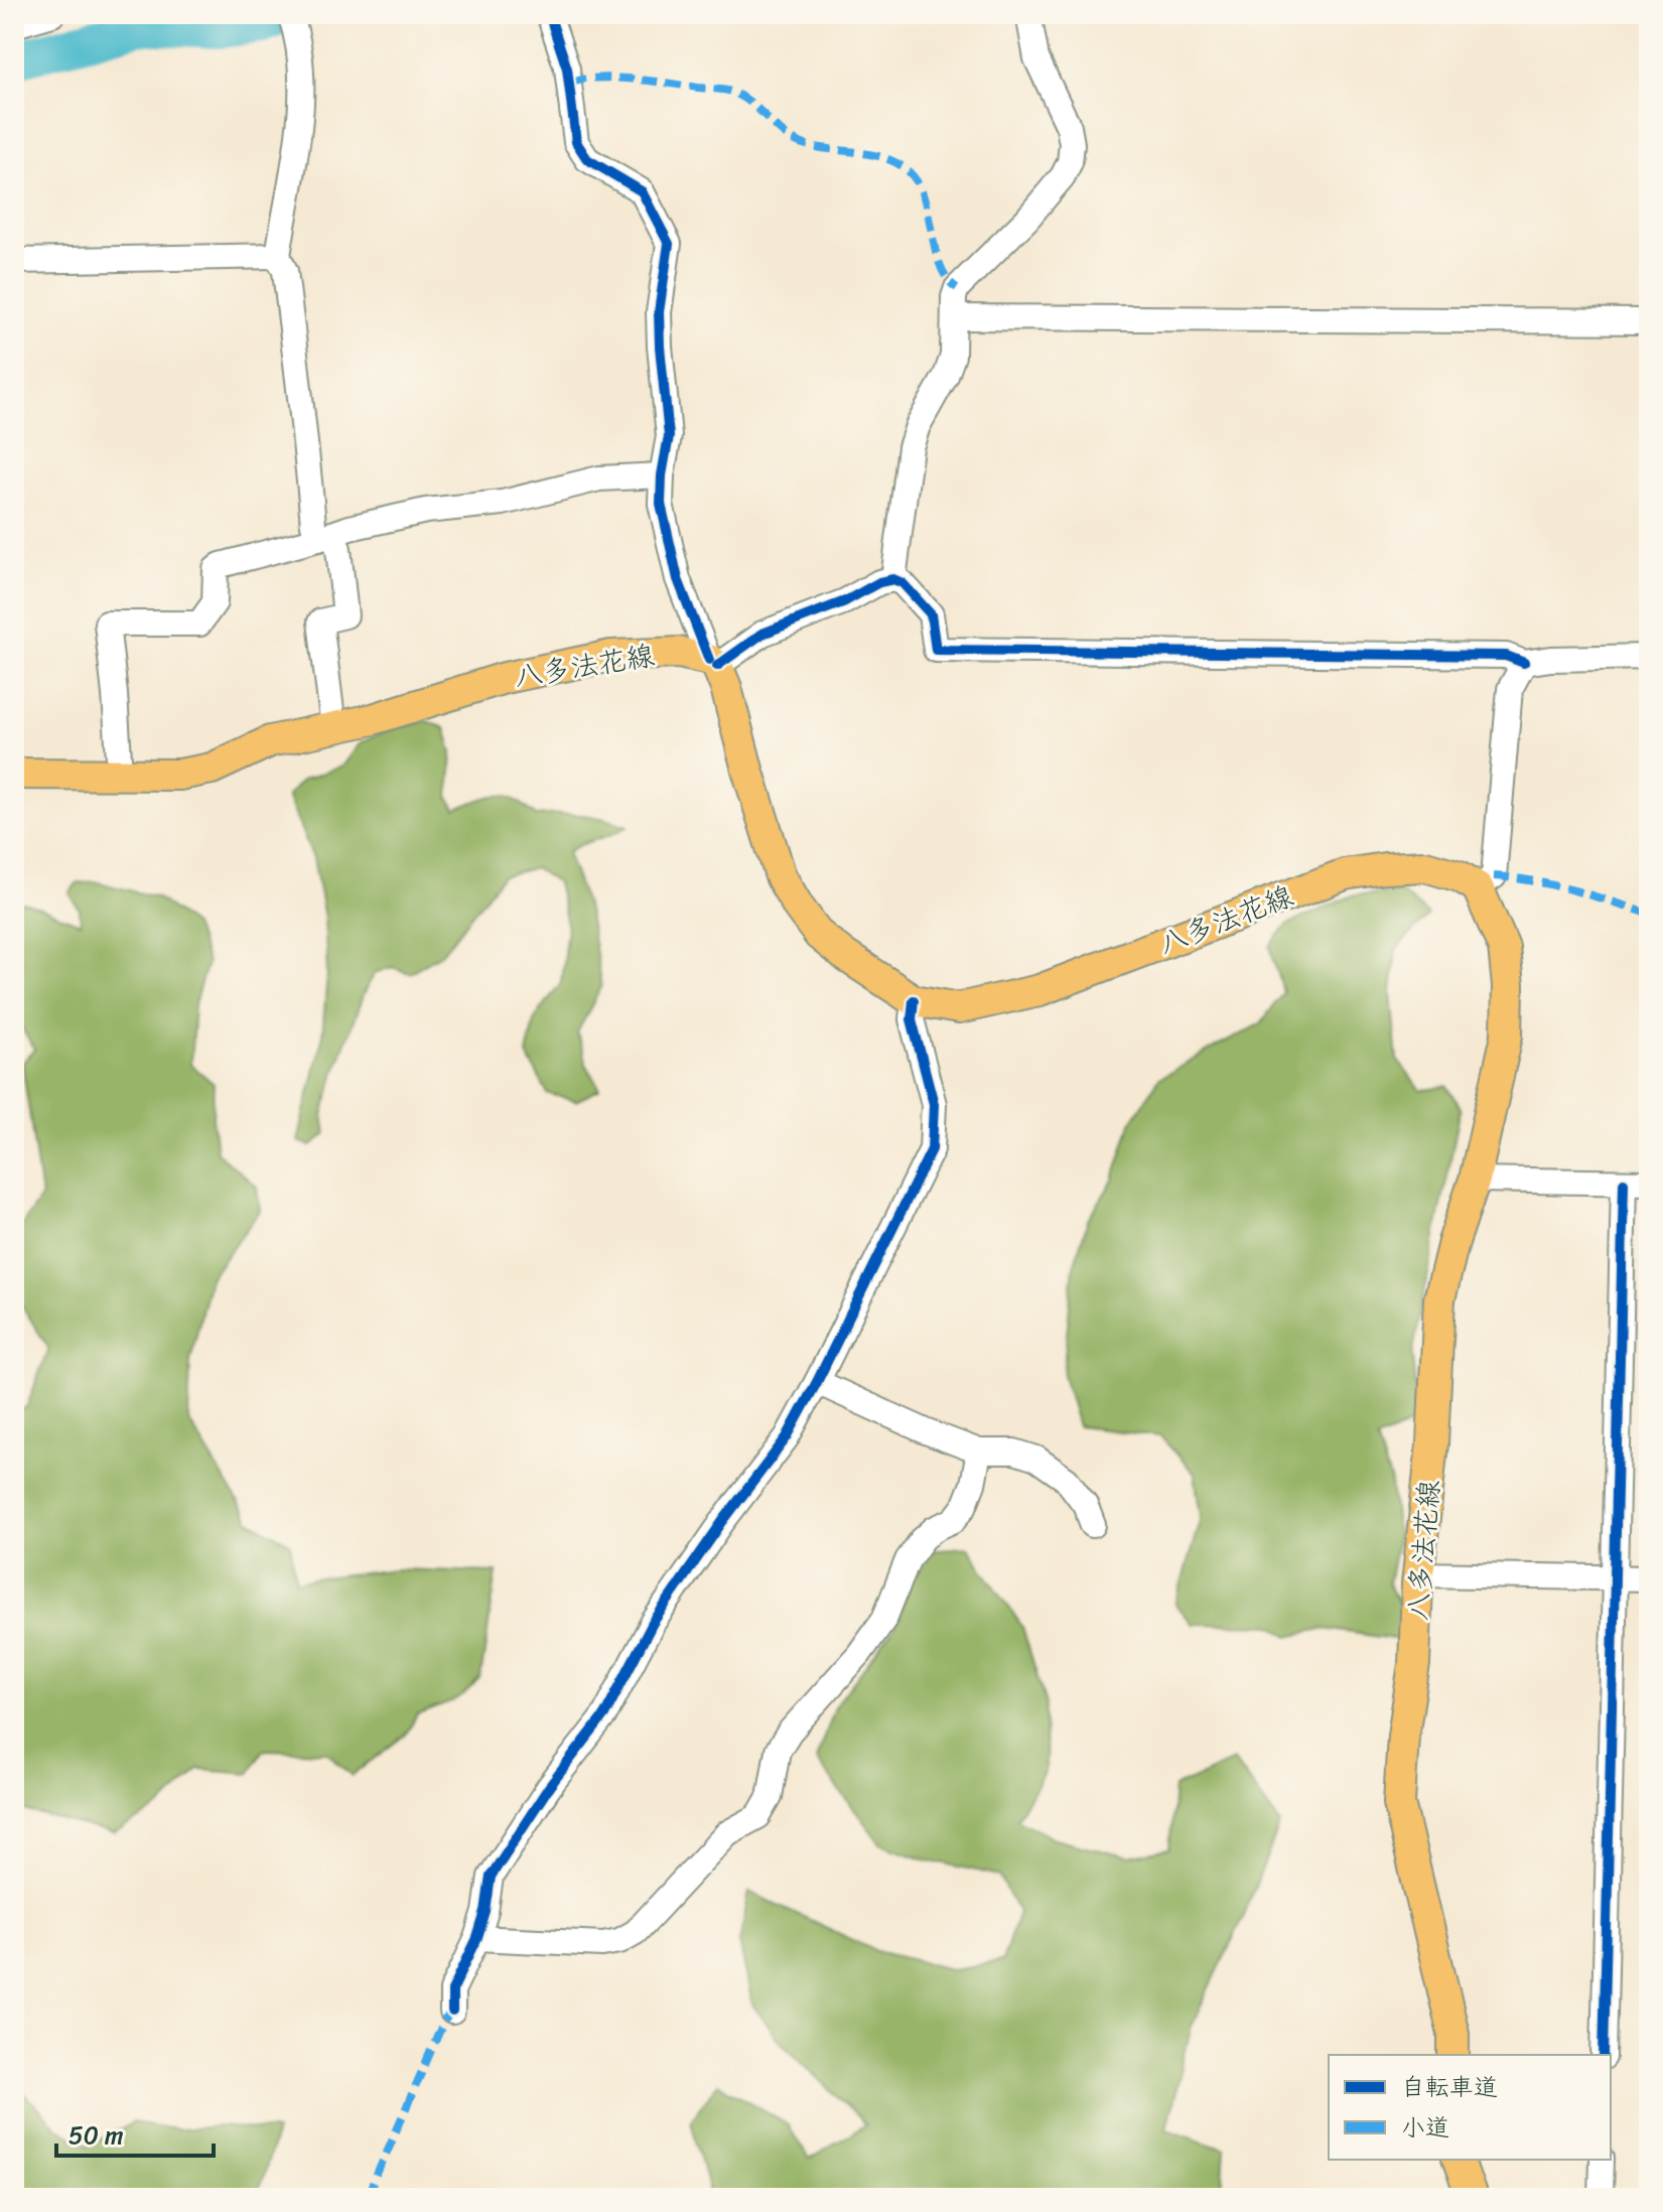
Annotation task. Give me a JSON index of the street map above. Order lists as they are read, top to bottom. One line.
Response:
{"streets":{"main road":["八多法花線"]},"legend":["自転車道","小道"],"scale_bar":"50 m"}
